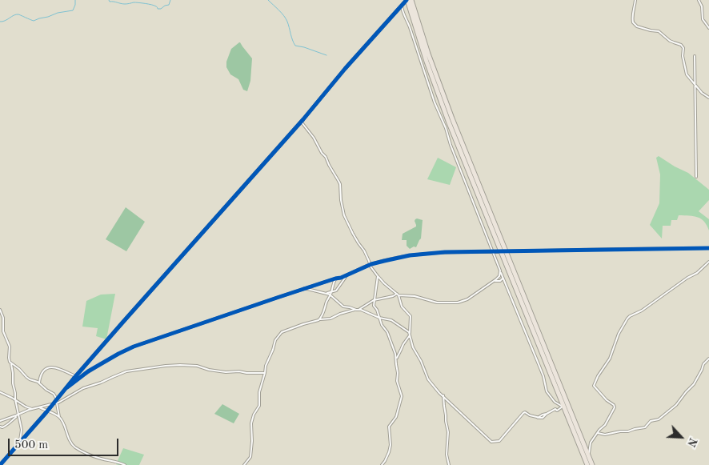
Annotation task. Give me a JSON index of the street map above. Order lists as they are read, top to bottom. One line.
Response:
{"scale_bar":"500 m","north":"bottom right"}
